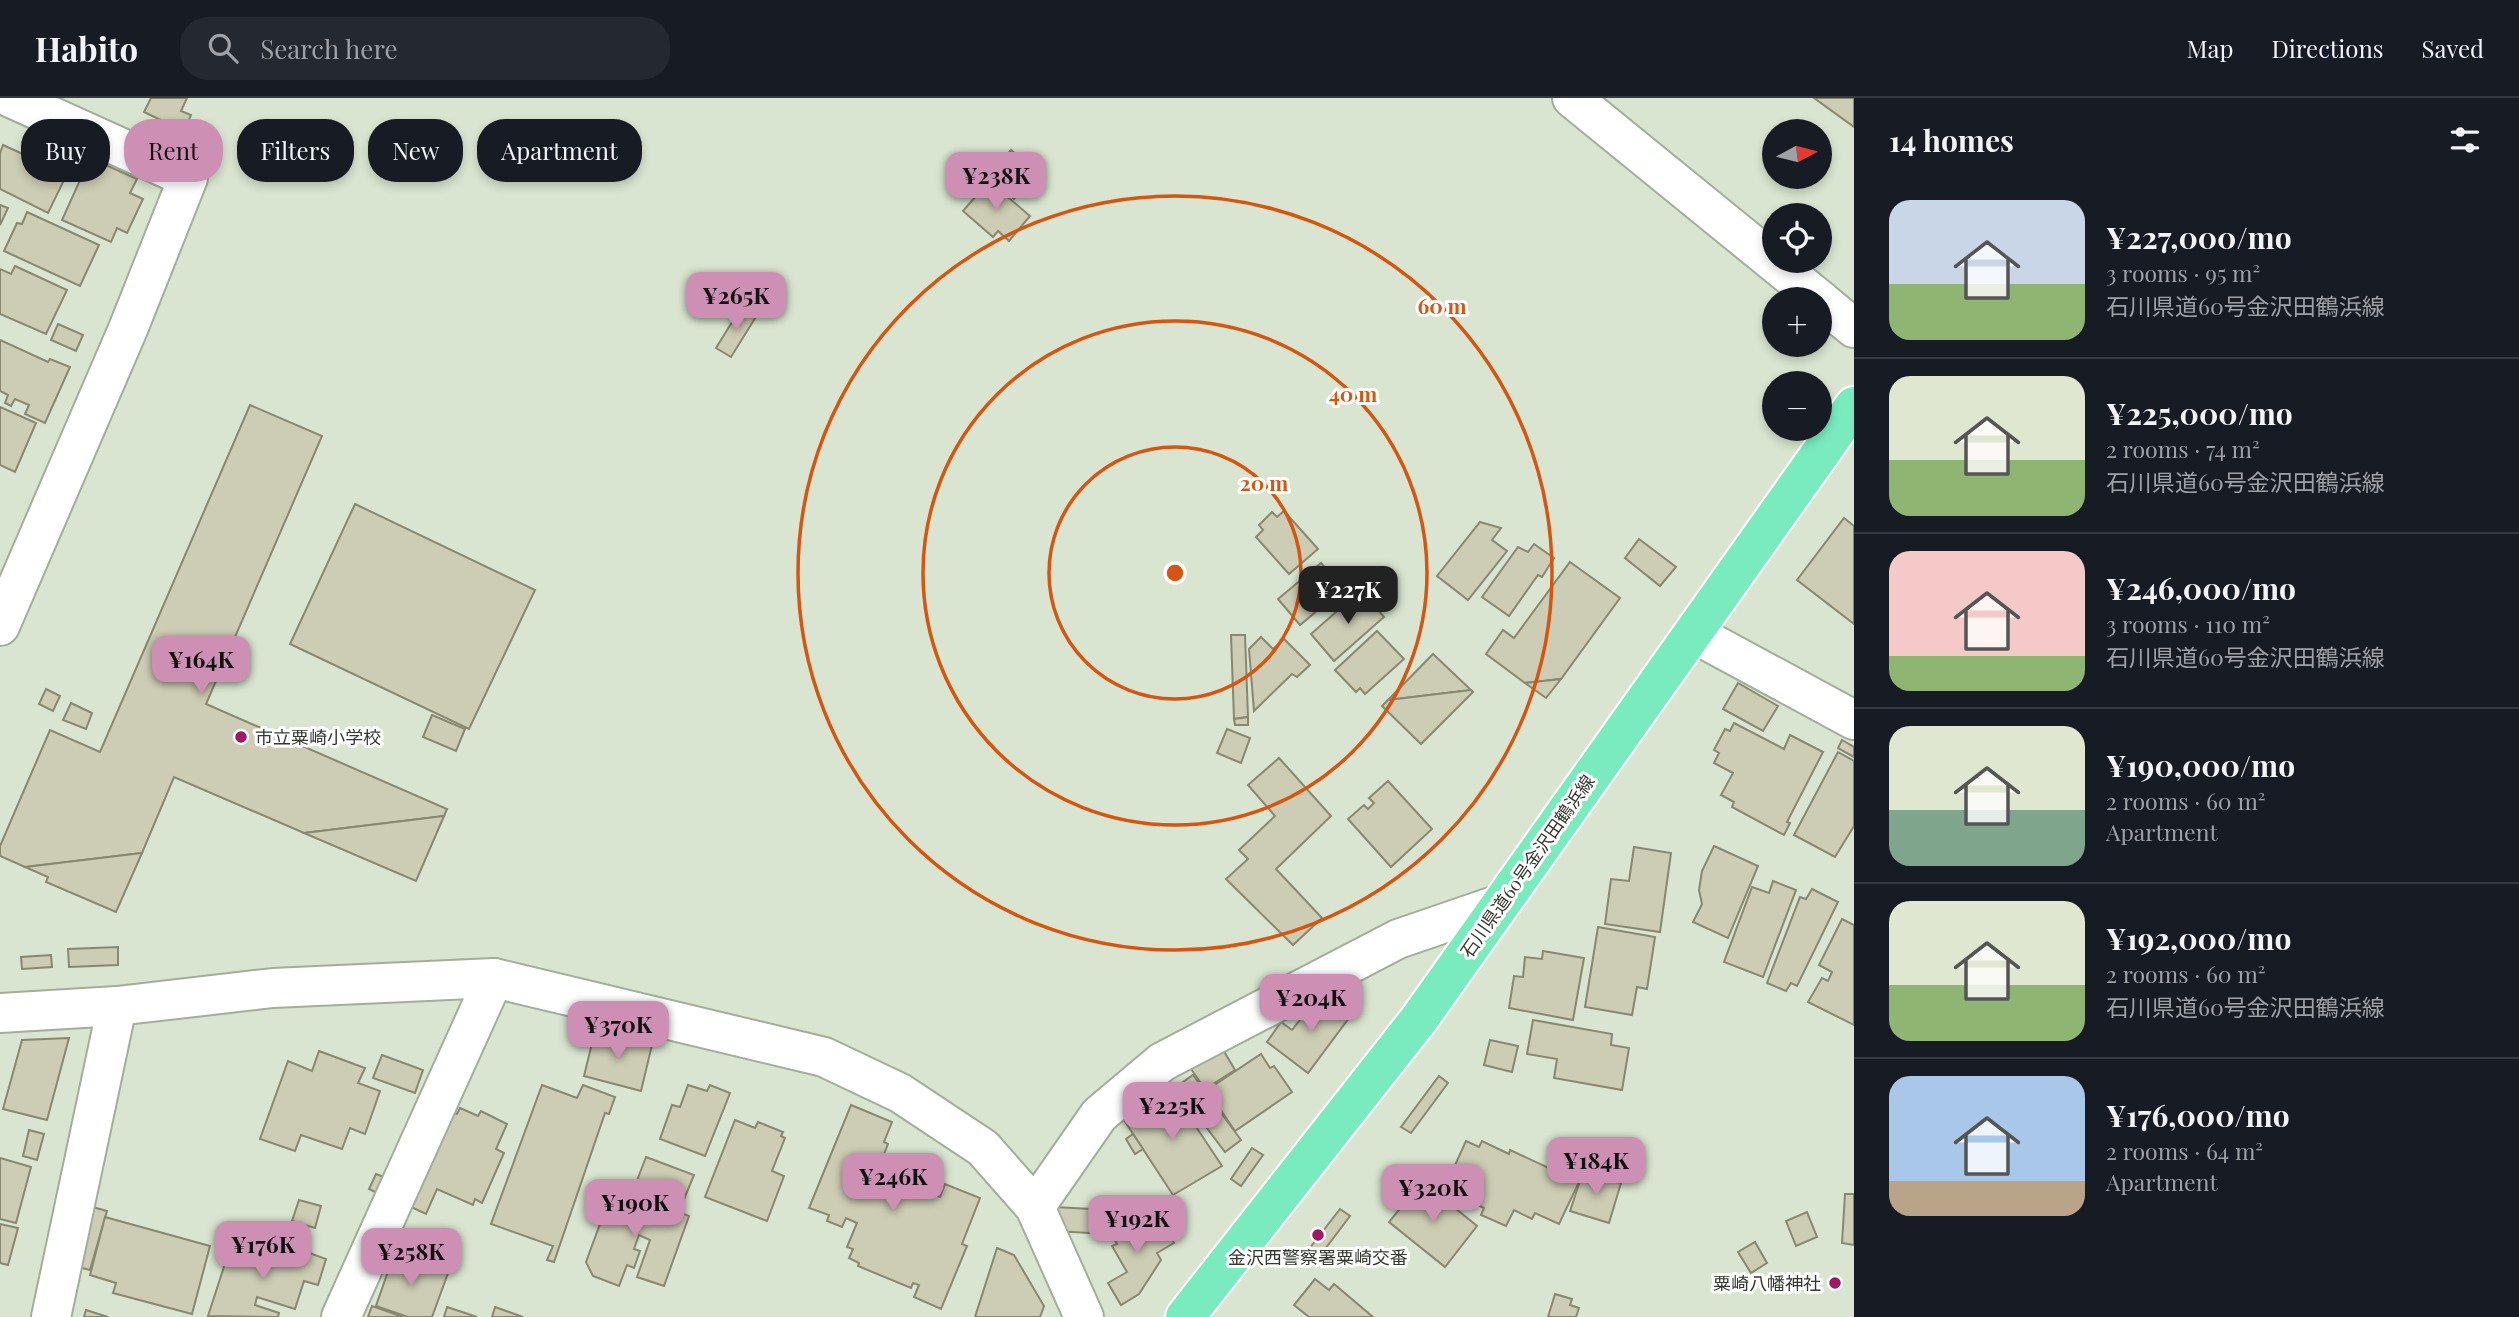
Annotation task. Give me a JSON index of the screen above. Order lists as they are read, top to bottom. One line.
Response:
{"streets":{"main road":["石川県道60号金沢田鶴浜線"]},"places":["市立粟崎小学校","金沢西警察署粟崎交番","粟崎八幡神社"],"north":"right","page":{"header":"Habito","search":"Search here","nav":["Map","Directions","Saved"],"heading":"14 homes","map_buttons":["+","−"],"chip":["Buy","Rent","Filters","New","Apartment"],"price":["¥238K","¥265K","¥227K","¥164K","¥204K","¥370K","¥225K","¥184K","¥246K","¥320K","¥190K","¥192K","¥176K","¥258K"],"list":[{"name":"¥227,000/mo","note":"3 rooms · 95 m² · 石川県道60号金沢田鶴浜線"},{"name":"¥225,000/mo","note":"2 rooms · 74 m² · 石川県道60号金沢田鶴浜線"},{"name":"¥246,000/mo","note":"3 rooms · 110 m² · 石川県道60号金沢田鶴浜線"},{"name":"¥190,000/mo","note":"2 rooms · 60 m² · Apartment"},{"name":"¥192,000/mo","note":"2 rooms · 60 m² · 石川県道60号金沢田鶴浜線"},{"name":"¥176,000/mo","note":"2 rooms · 64 m² · Apartment"}]},"rings":["60 m","40 m","20 m"]}
